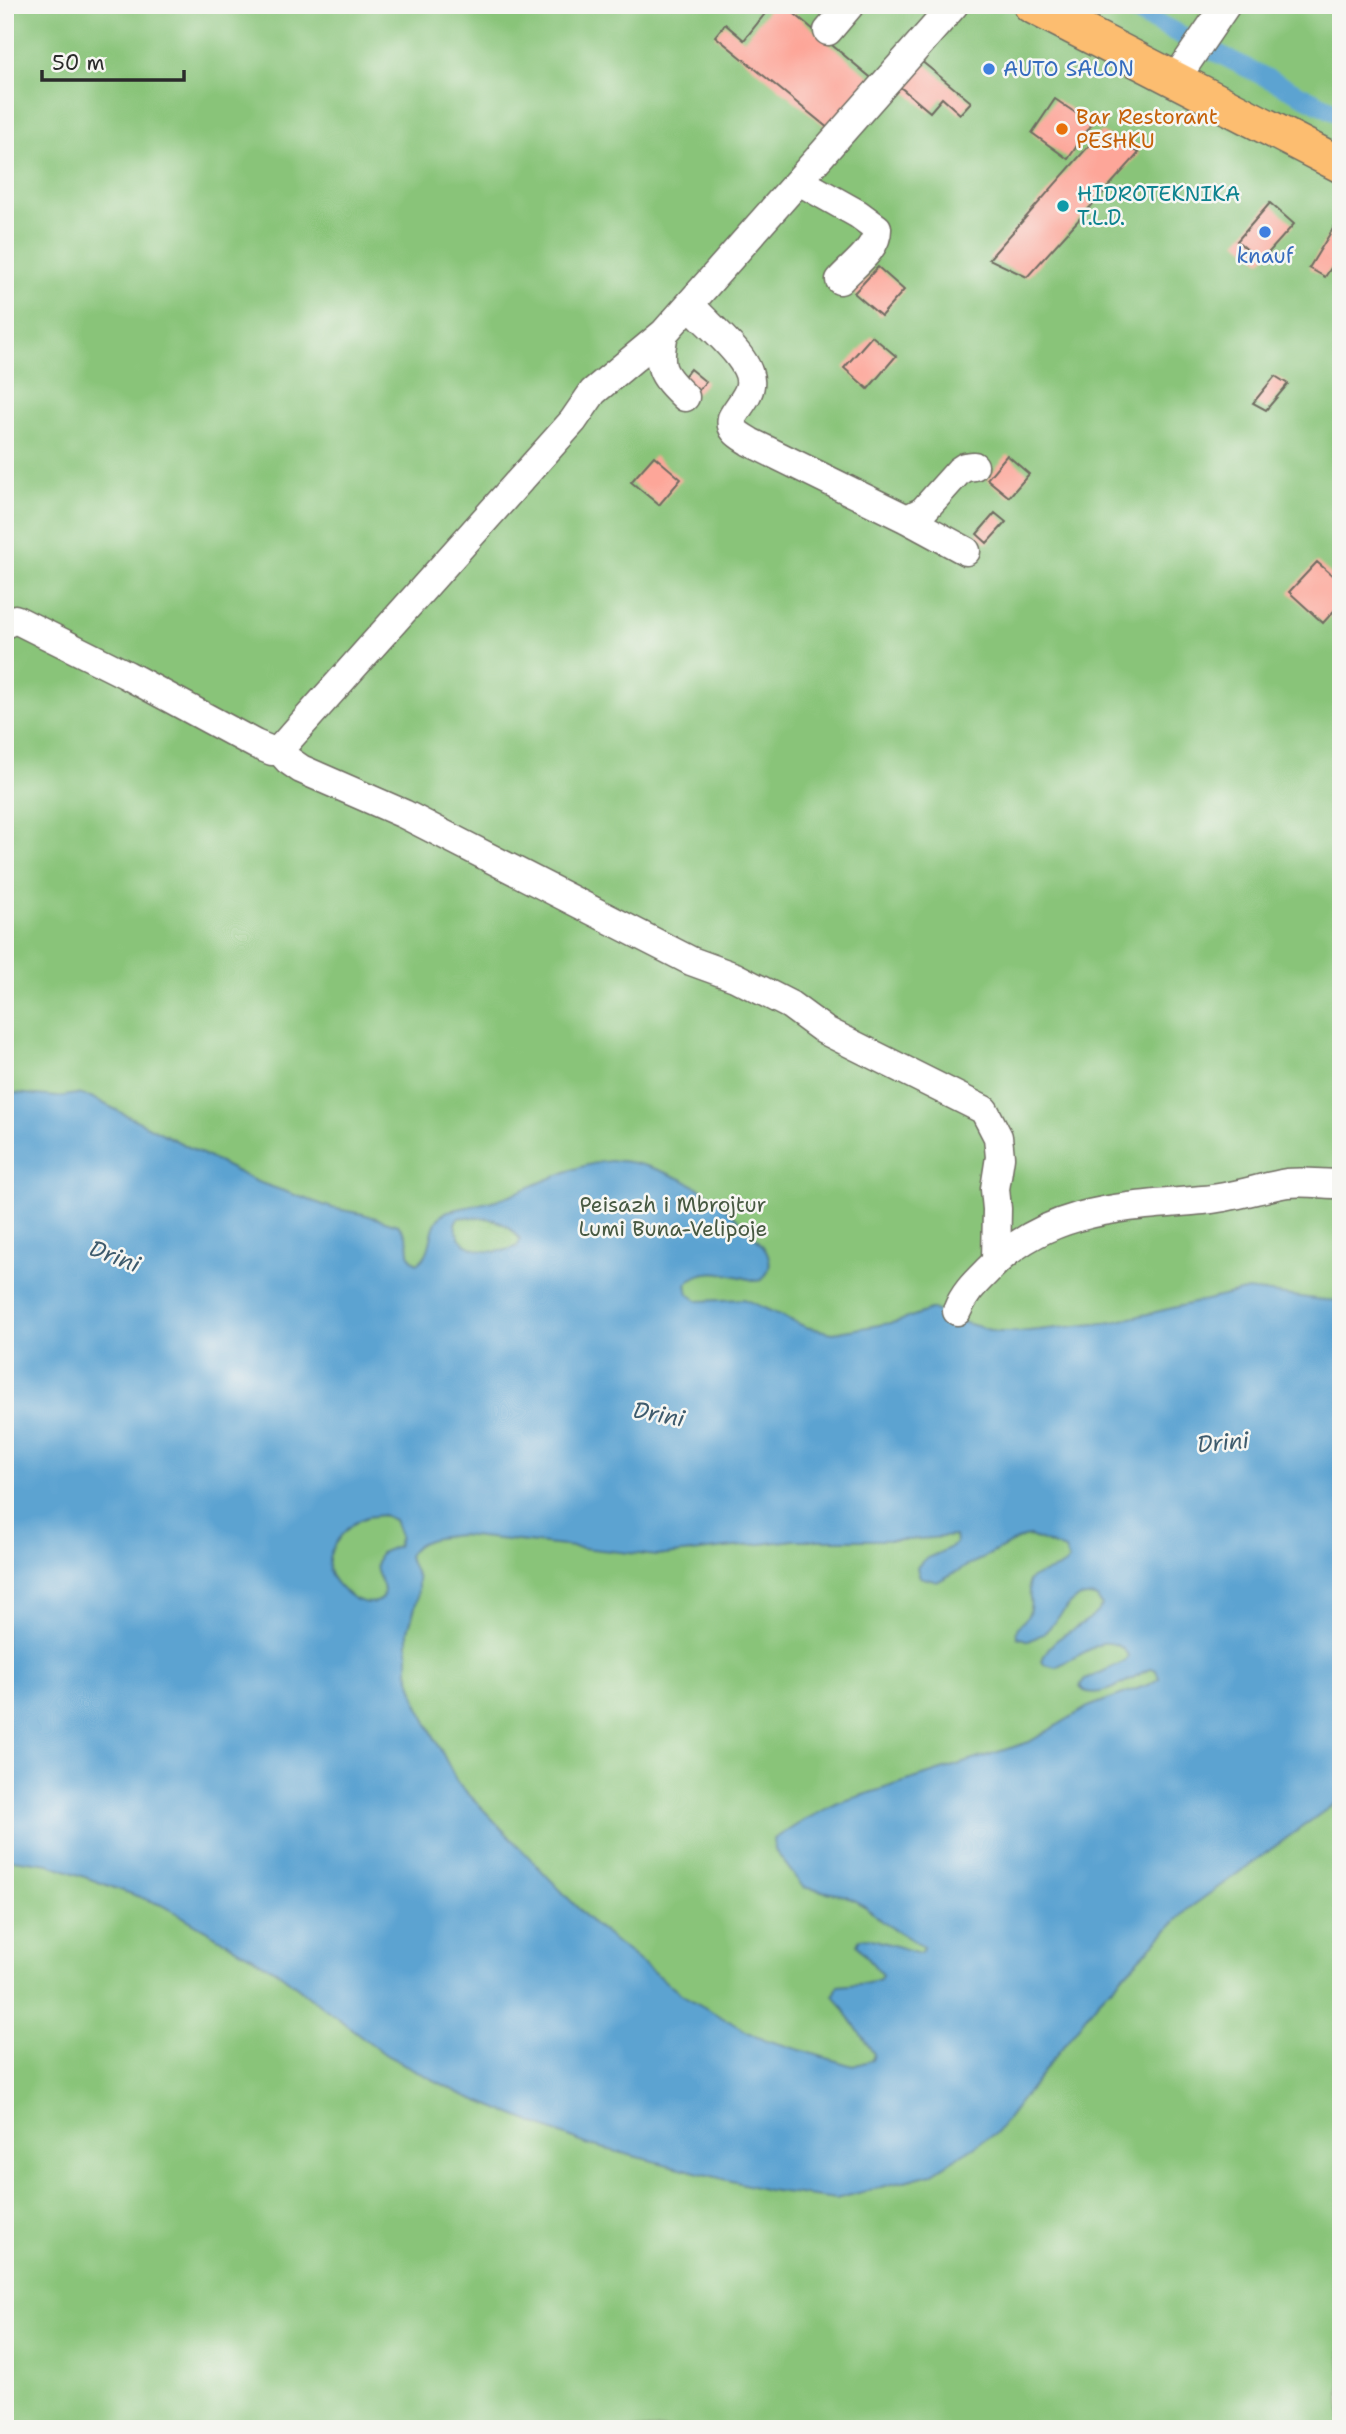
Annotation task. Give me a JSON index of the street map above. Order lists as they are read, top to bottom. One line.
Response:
{"water":["Drini"],"parks":["Peisazh i Mbrojtur Lumi Buna-Velipoje"],"places":["AUTO SALON","Bar Restorant PESHKU","HIDROTEKNIKA T.L.D.","knauf"],"scale_bar":"50 m"}
